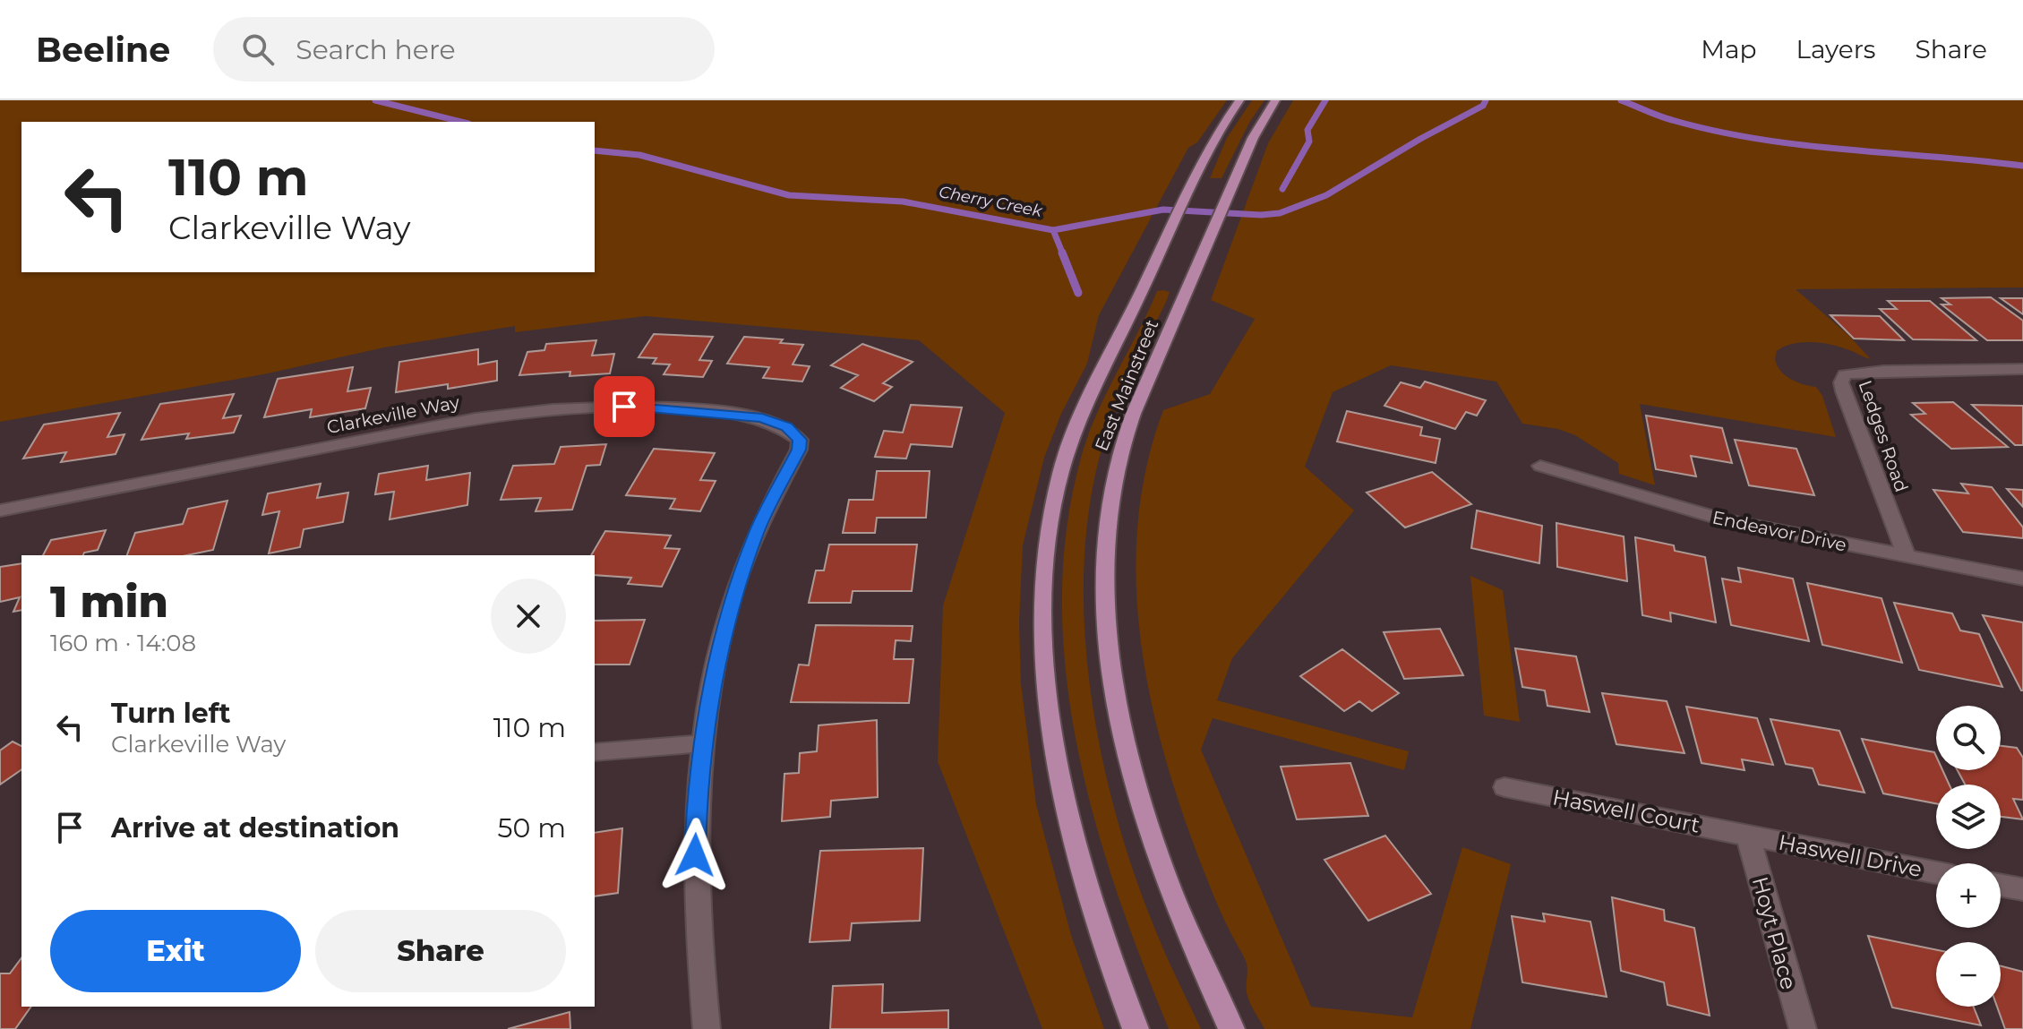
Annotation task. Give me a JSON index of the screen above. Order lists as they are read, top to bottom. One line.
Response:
{"streets":{"main road":["East Mainstreet"],"street":["Clarkeville Way","Ledges Road","Endeavor Drive","Haswell Court","Haswell Drive","Hoyt Place"]},"crossings":[["Ledges Road","Endeavor Drive"],["Haswell Court","Haswell Drive"],["Haswell Court","Hoyt Place"],["Haswell Drive","Hoyt Place"]],"water":["Cherry Creek"],"page":{"header":"Beeline","search":"Search here","nav":["Map","Layers","Share"],"turn":["110 m","Clarkeville Way"],"heading":["1 min","160 m · 14:08"],"list":[{"name":"Turn left","note":"Clarkeville Way","value":"110 m"},{"name":"Arrive at destination","value":"50 m"}],"map_buttons":["+","−"],"buttons":["Exit","Share"]}}
